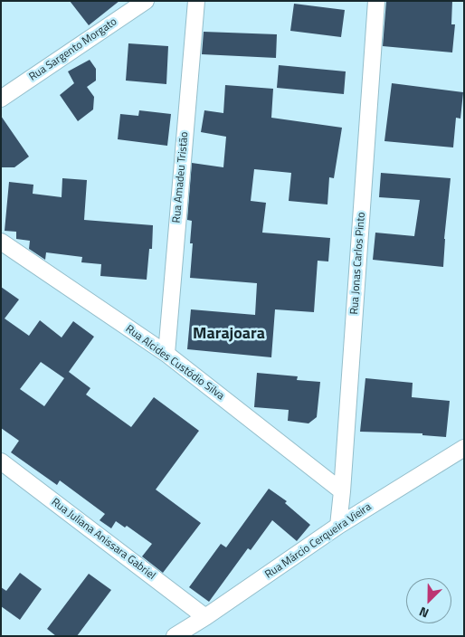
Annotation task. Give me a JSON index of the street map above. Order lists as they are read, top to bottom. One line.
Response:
{"streets":{"street":["Rua Sargento Morgato","Rua Amadeu Tristão","Rua Jonas Carlos Pinto","Rua Alcides Custódio Silva","Rua Juliana Anissara Gabriel","Rua Márcio Cerqueira Vieira"]},"crossings":[["Rua Amadeu Tristão","Rua Alcides Custódio Silva"],["Rua Jonas Carlos Pinto","Rua Alcides Custódio Silva"],["Rua Jonas Carlos Pinto","Rua Márcio Cerqueira Vieira"],["Rua Juliana Anissara Gabriel","Rua Márcio Cerqueira Vieira"]],"districts":["Marajoara"],"north":"bottom left"}
